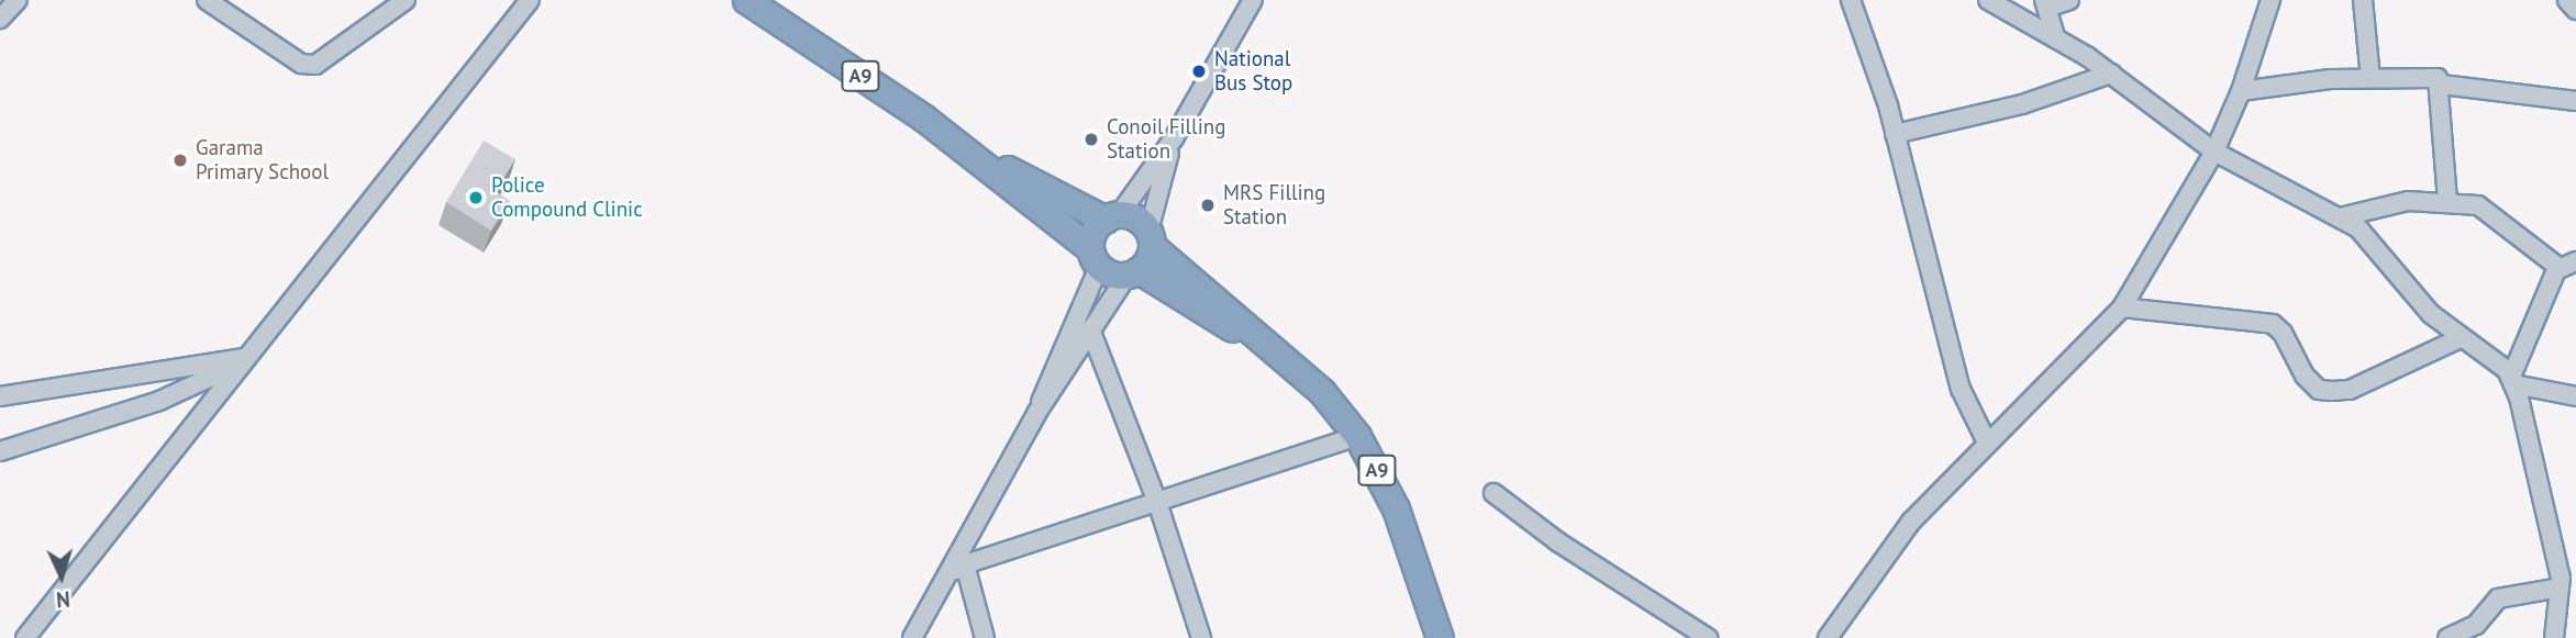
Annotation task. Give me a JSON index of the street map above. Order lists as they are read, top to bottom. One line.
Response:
{"streets":{"highway":["A9"]},"places":["National Bus Stop","Conoil Filling Station","Garama Primary School","Police Compound Clinic","MRS Filling Station"],"north":"bottom"}
